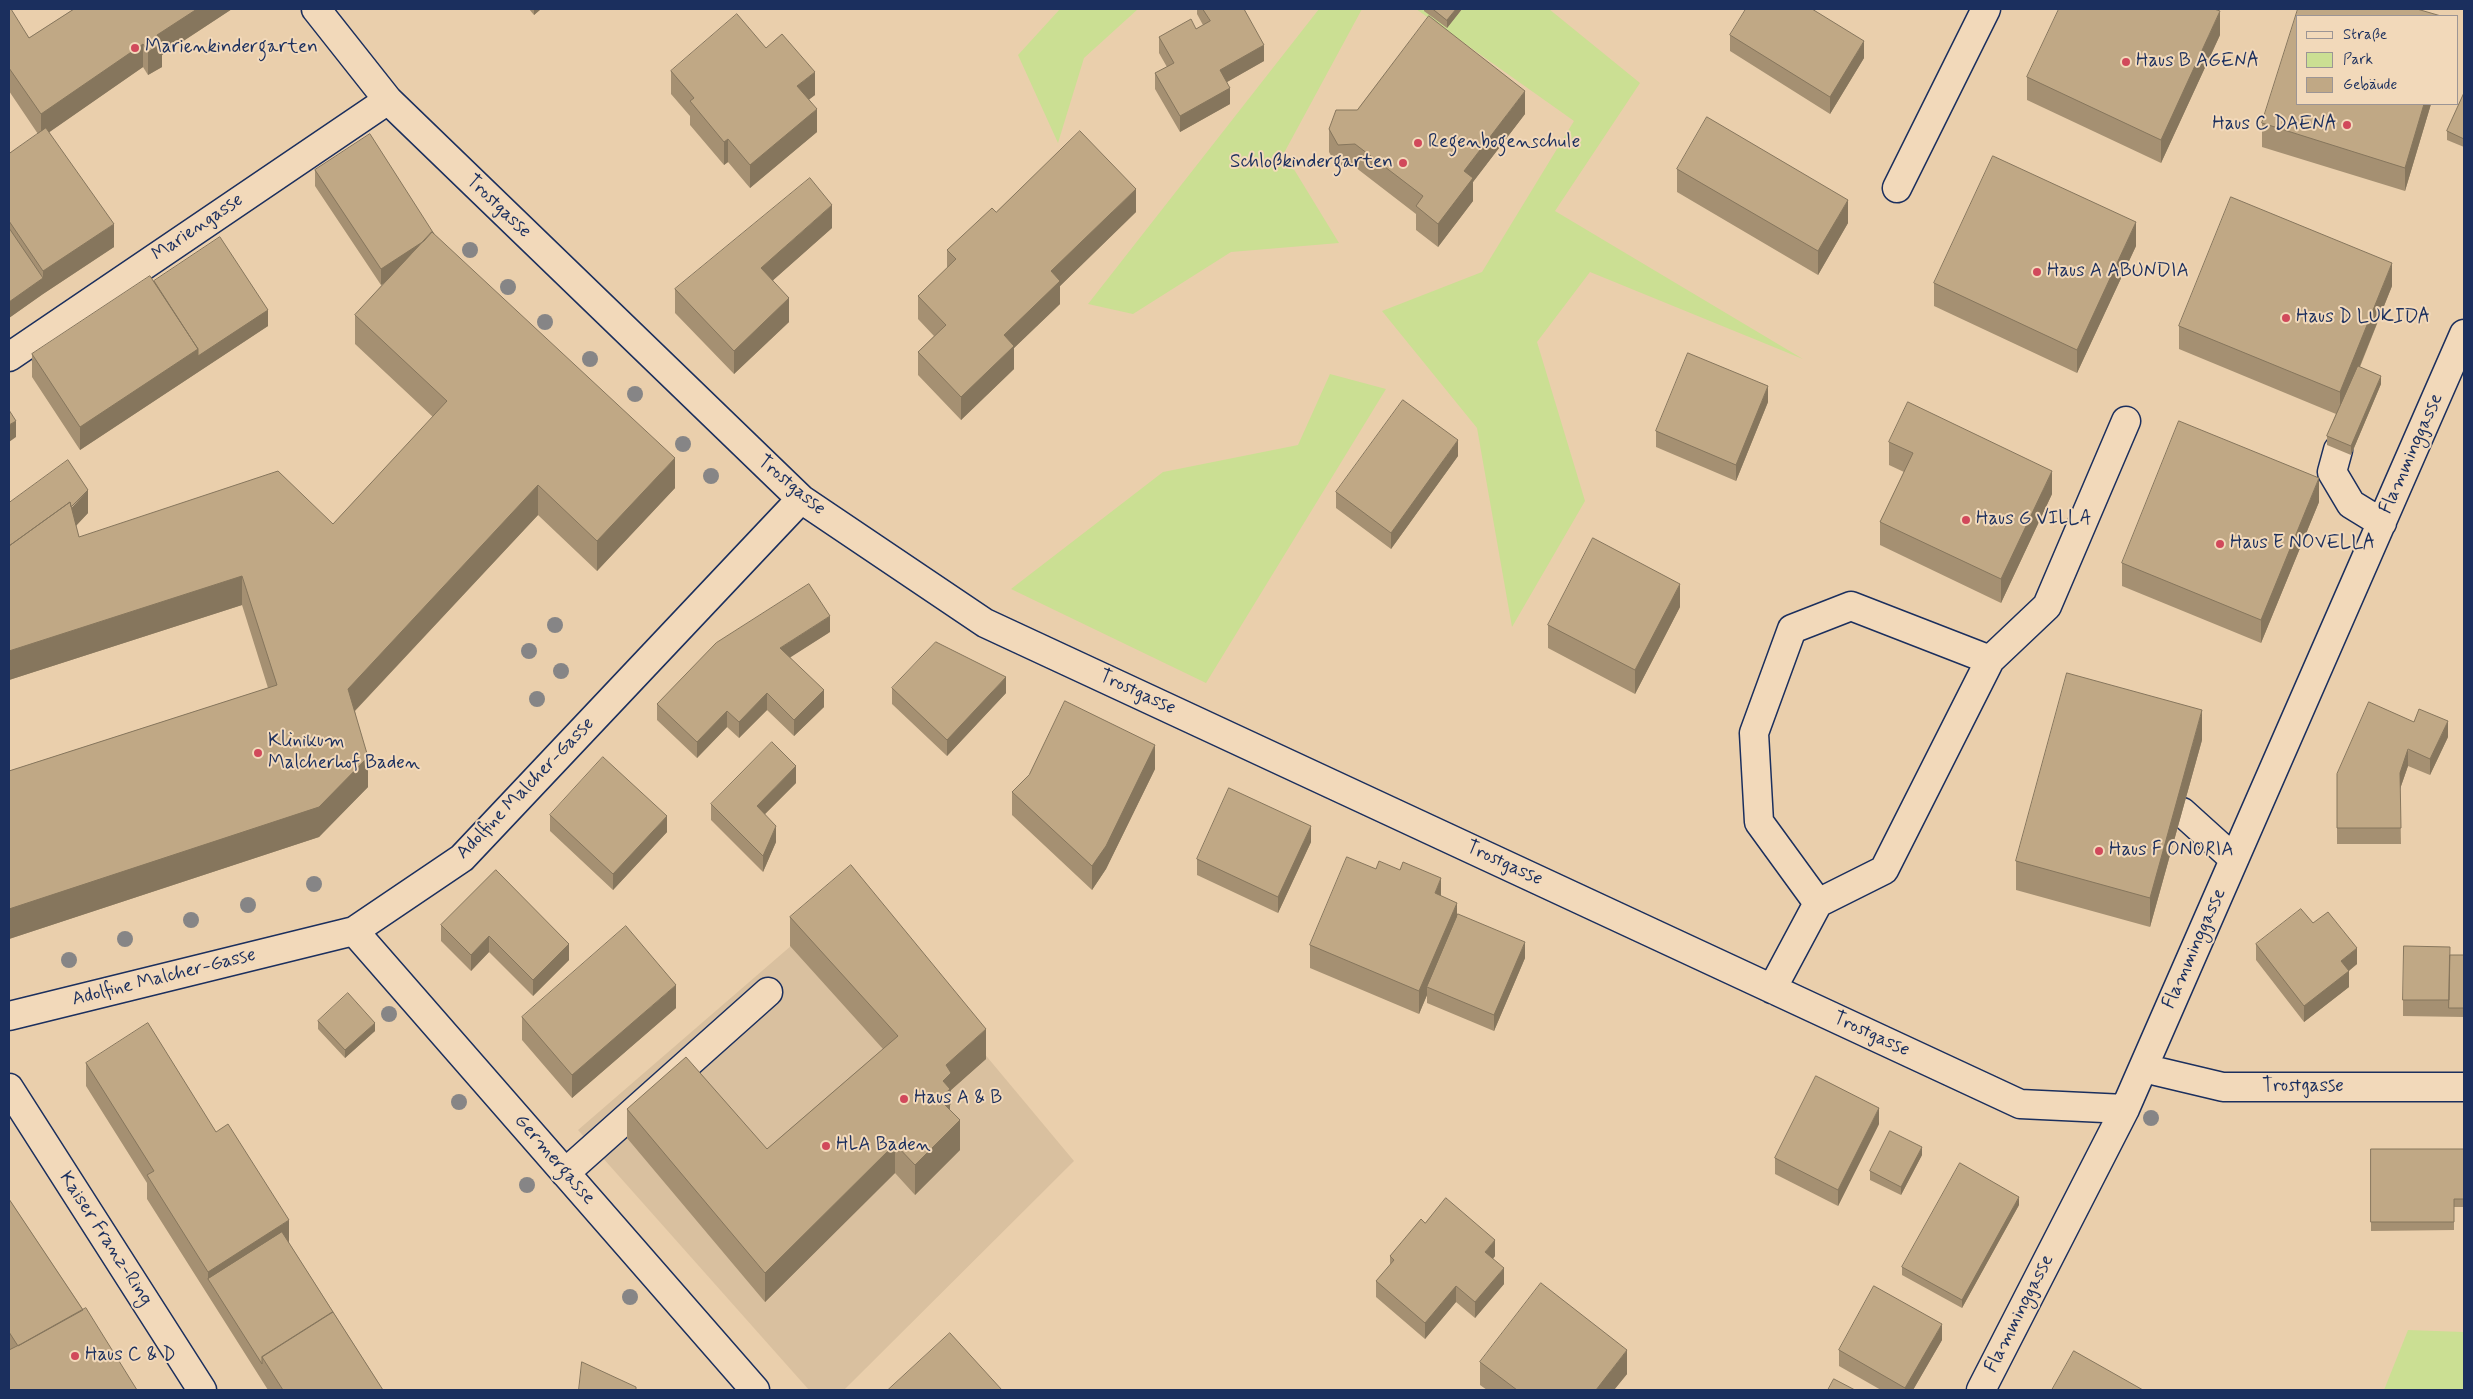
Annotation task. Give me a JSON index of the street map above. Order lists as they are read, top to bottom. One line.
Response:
{"streets":{"street":["Trostgasse","Mariengasse","Flamminggasse","Adolfine Malcher-Gasse","Germergasse","Kaiser Franz-Ring"]},"crossings":[["Trostgasse","Mariengasse"],["Trostgasse","Flamminggasse"],["Trostgasse","Adolfine Malcher-Gasse"],["Adolfine Malcher-Gasse","Germergasse"]],"places":["Marienkindergarten","Haus B AGENA","Haus C DAENA","Regenbogenschule","Schloßkindergarten","Haus A ABUNDIA","Haus D LUKIDA","Haus G VILLA","Haus E NOVELLA","Klinikum Malcherhof Baden","Haus F ONORIA","Haus A & B","HLA Baden","Haus C & D"],"legend":["Straße","Park","Gebäude"]}
